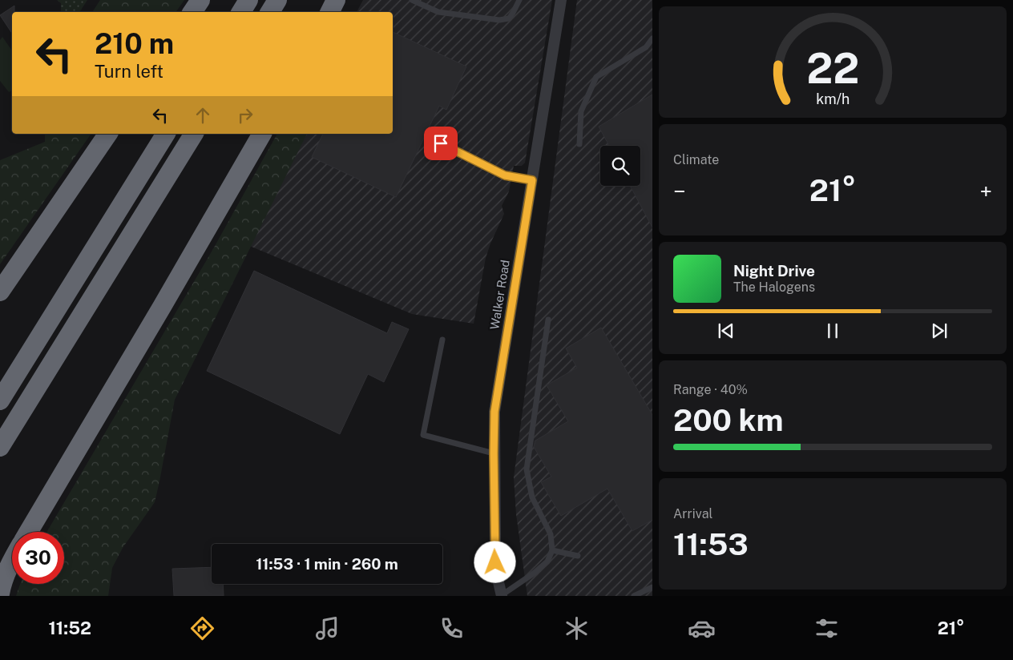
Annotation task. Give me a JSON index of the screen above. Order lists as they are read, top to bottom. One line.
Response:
{"streets":{"street":["Walker Road"]},"page":{"turn":["210 m","Turn left"],"tile":["Climate",["Range · 40%","200 km"],["Arrival","11:53"]],"heat":["−","21°","+"],"song":["Night Drive","The Halogens"],"limit":"30","trip":"11:53 · 1 min · 260 m","tabs":["11:52","21°"],"gauge":["22","km/h"]}}
